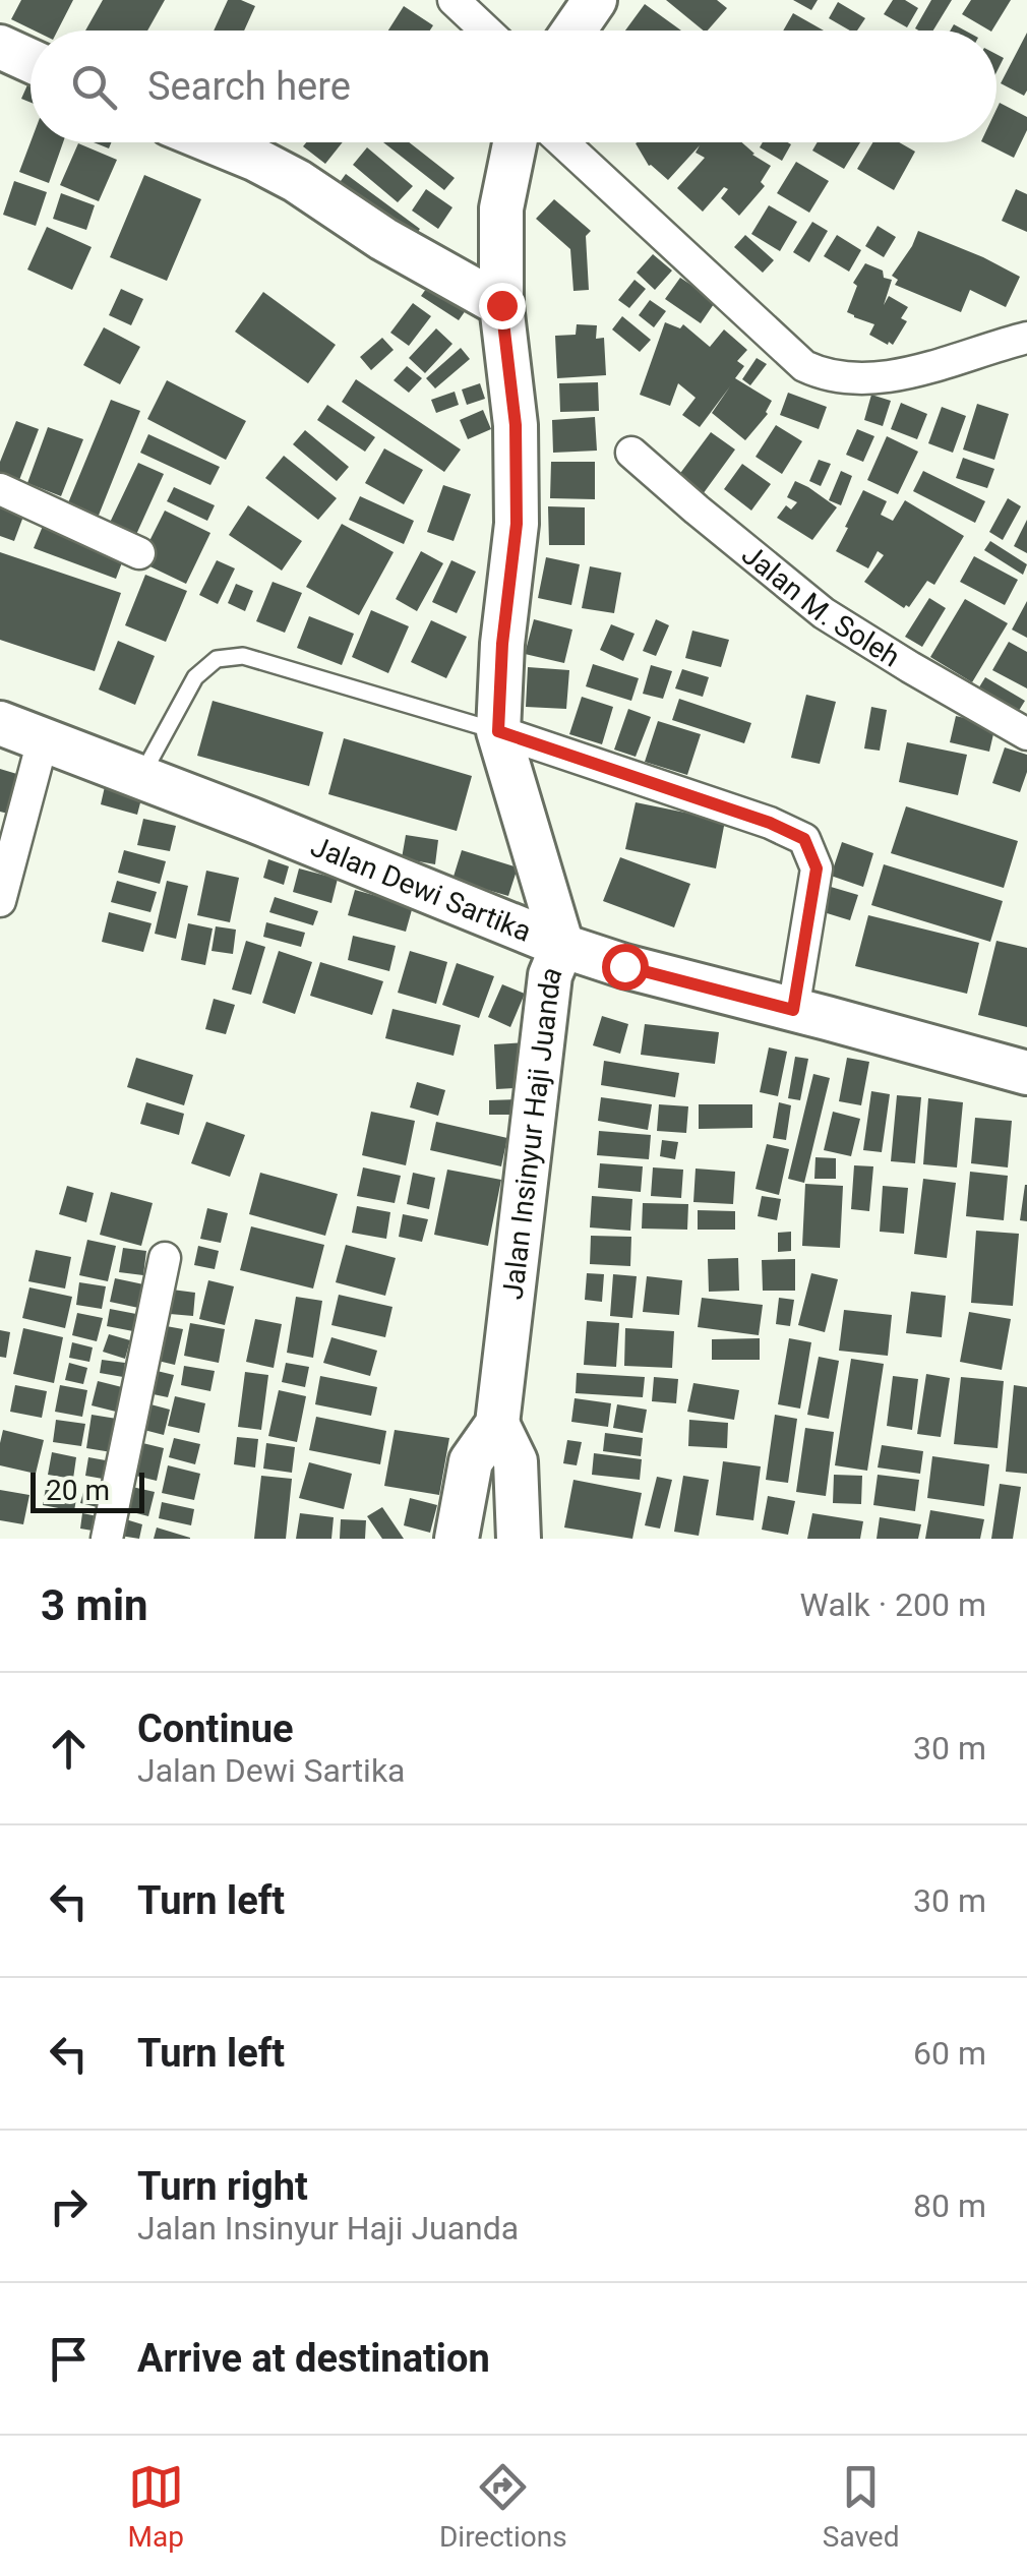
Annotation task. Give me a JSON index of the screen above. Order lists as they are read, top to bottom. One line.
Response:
{"streets":{"street":["Jalan M. Soleh","Jalan Dewi Sartika","Jalan Insinyur Haji Juanda"]},"crossings":[["Jalan Dewi Sartika","Jalan Insinyur Haji Juanda"]],"scale_bar":"20 m","page":{"search":"Search here","scale":"20 m","heading":["3 min","Walk · 200 m"],"list":[["Continue","Jalan Dewi Sartika","30 m"],["Turn left","30 m"],["Turn left","60 m"],["Turn right","Jalan Insinyur Haji Juanda","80 m"],"Arrive at destination"],"nav":["Map","Directions","Saved"]}}
